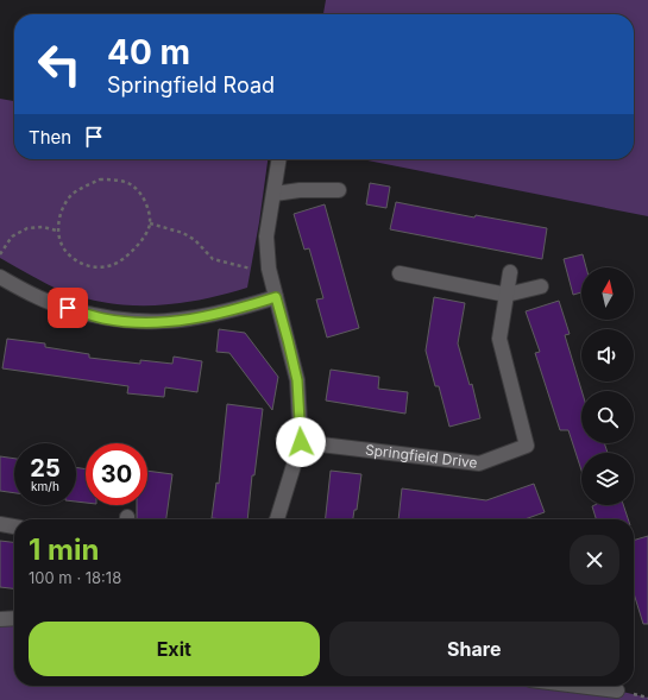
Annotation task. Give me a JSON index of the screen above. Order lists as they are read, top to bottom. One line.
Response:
{"streets":{"street":["Springfield Drive"]},"north":"top","page":{"turn":["40 m","Springfield Road"],"then":"Then","speed":"25 km/h","limit":"30","heading":["1 min","100 m · 18:18"],"buttons":["Exit","Share"]}}
